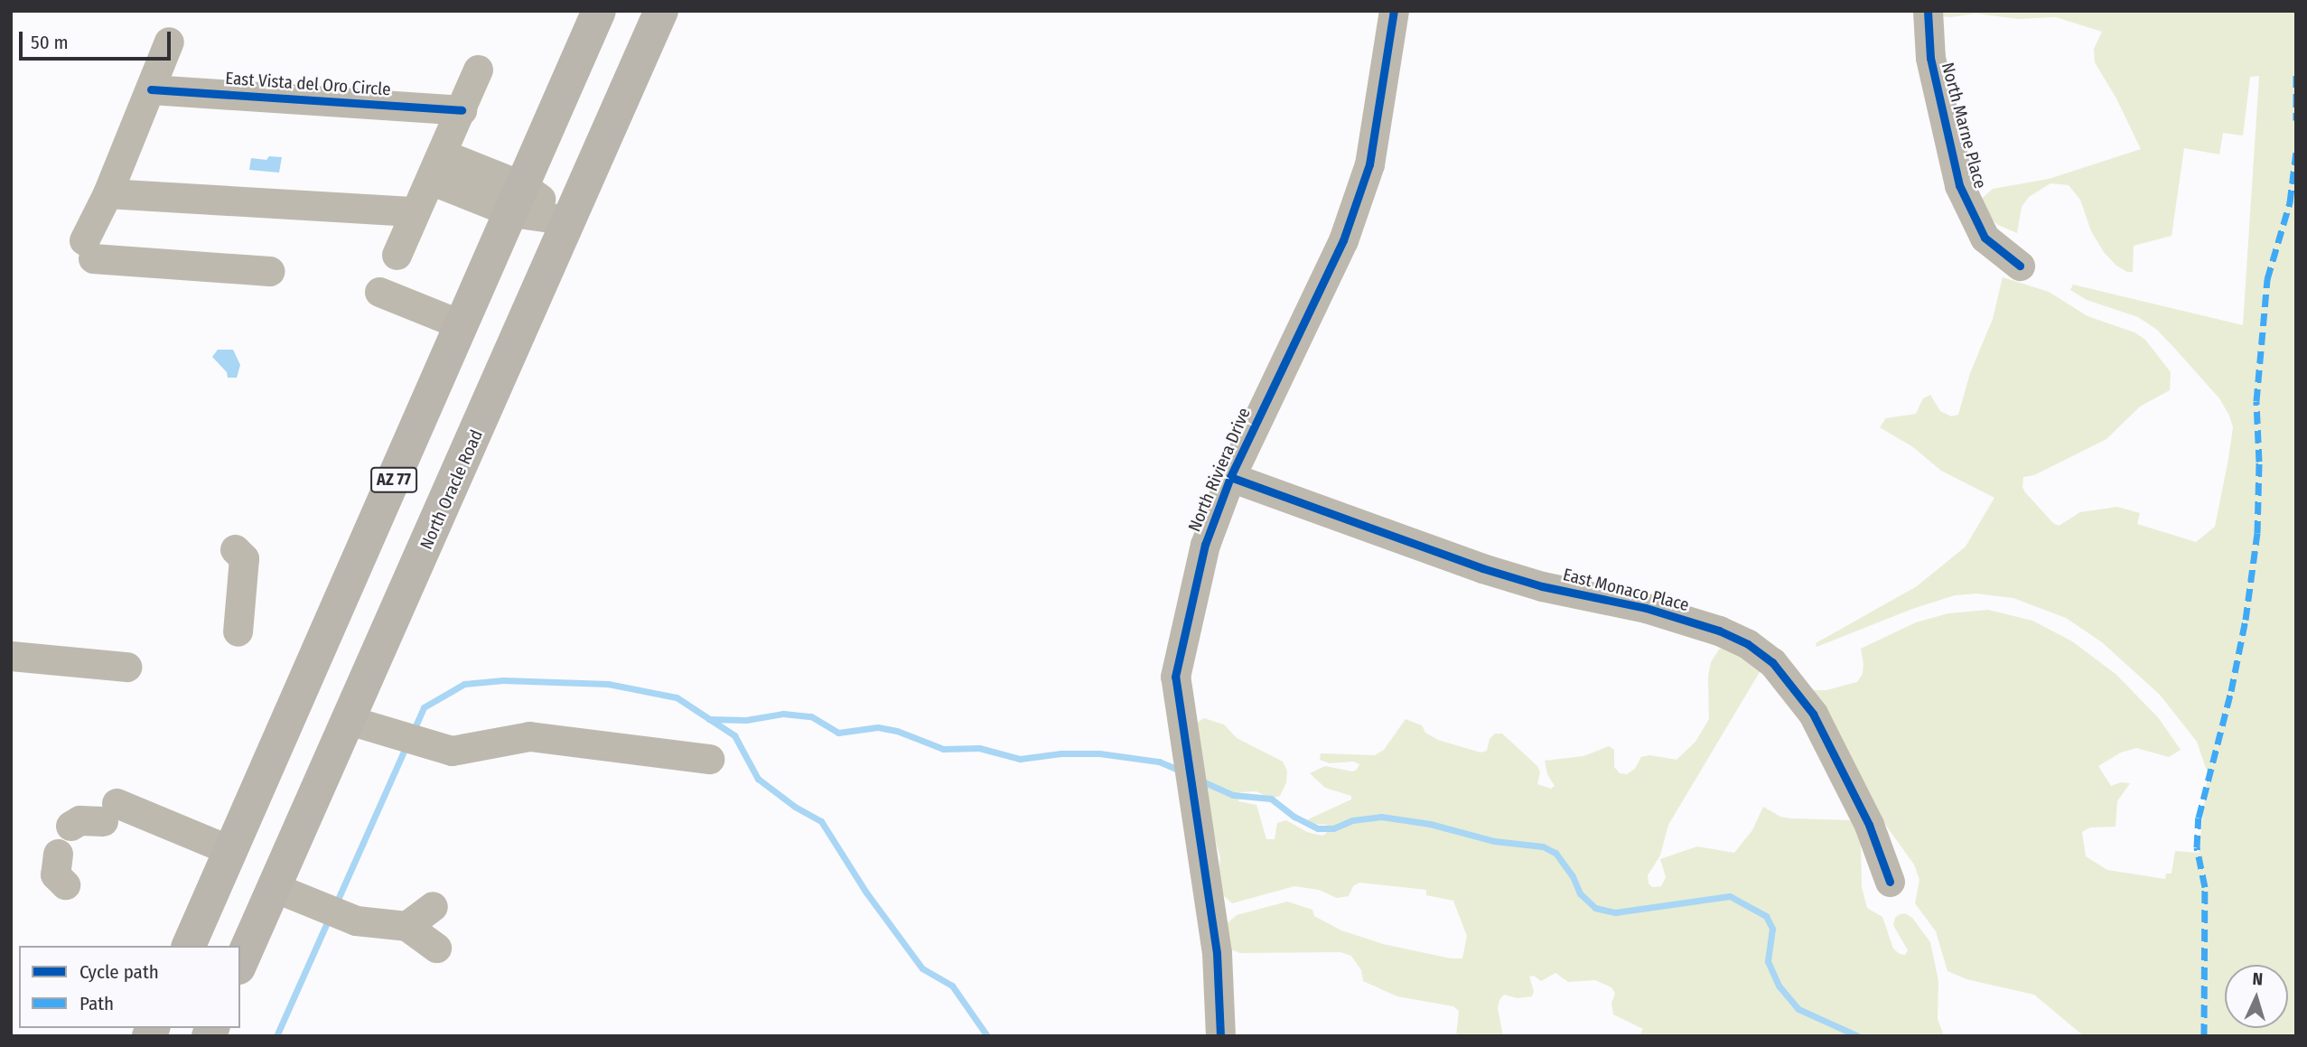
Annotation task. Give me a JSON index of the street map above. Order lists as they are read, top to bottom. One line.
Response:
{"streets":{"highway":["AZ 77","North Oracle Road"],"street":["East Vista del Oro Circle","North Marne Place","North Riviera Drive","East Monaco Place"]},"crossings":[["North Riviera Drive","East Monaco Place"]],"legend":["Cycle path","Path"],"scale_bar":"50 m","north":"top"}
